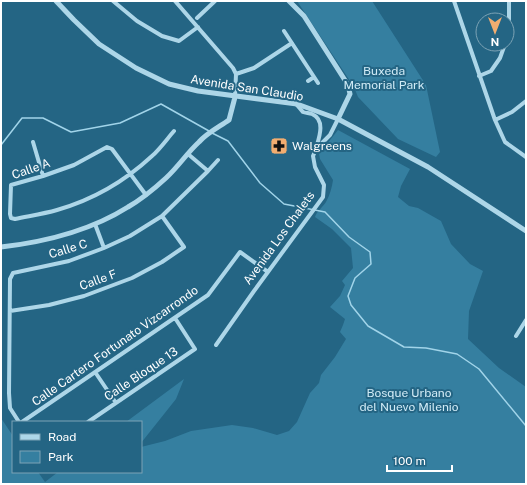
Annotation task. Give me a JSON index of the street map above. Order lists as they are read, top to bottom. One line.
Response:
{"streets":{"street":["Avenida San Claudio","Calle A","Avenida Los Chalets","Calle C","Calle F","Calle Cartero Fortunato Vizcarrondo","Calle Bloque 13"]},"crossings":[["Avenida San Claudio","Avenida Los Chalets"],["Avenida Los Chalets","Calle Cartero Fortunato Vizcarrondo"],["Calle C","Calle F"],["Calle C","Calle Cartero Fortunato Vizcarrondo"],["Calle Cartero Fortunato Vizcarrondo","Calle Bloque 13"]],"parks":["Buxeda Memorial Park","Bosque Urbano del Nuevo Milenio"],"places":{"pharmacy":["Walgreens"]},"legend":["Road","Park"],"scale_bar":"100 m","north":"bottom"}
